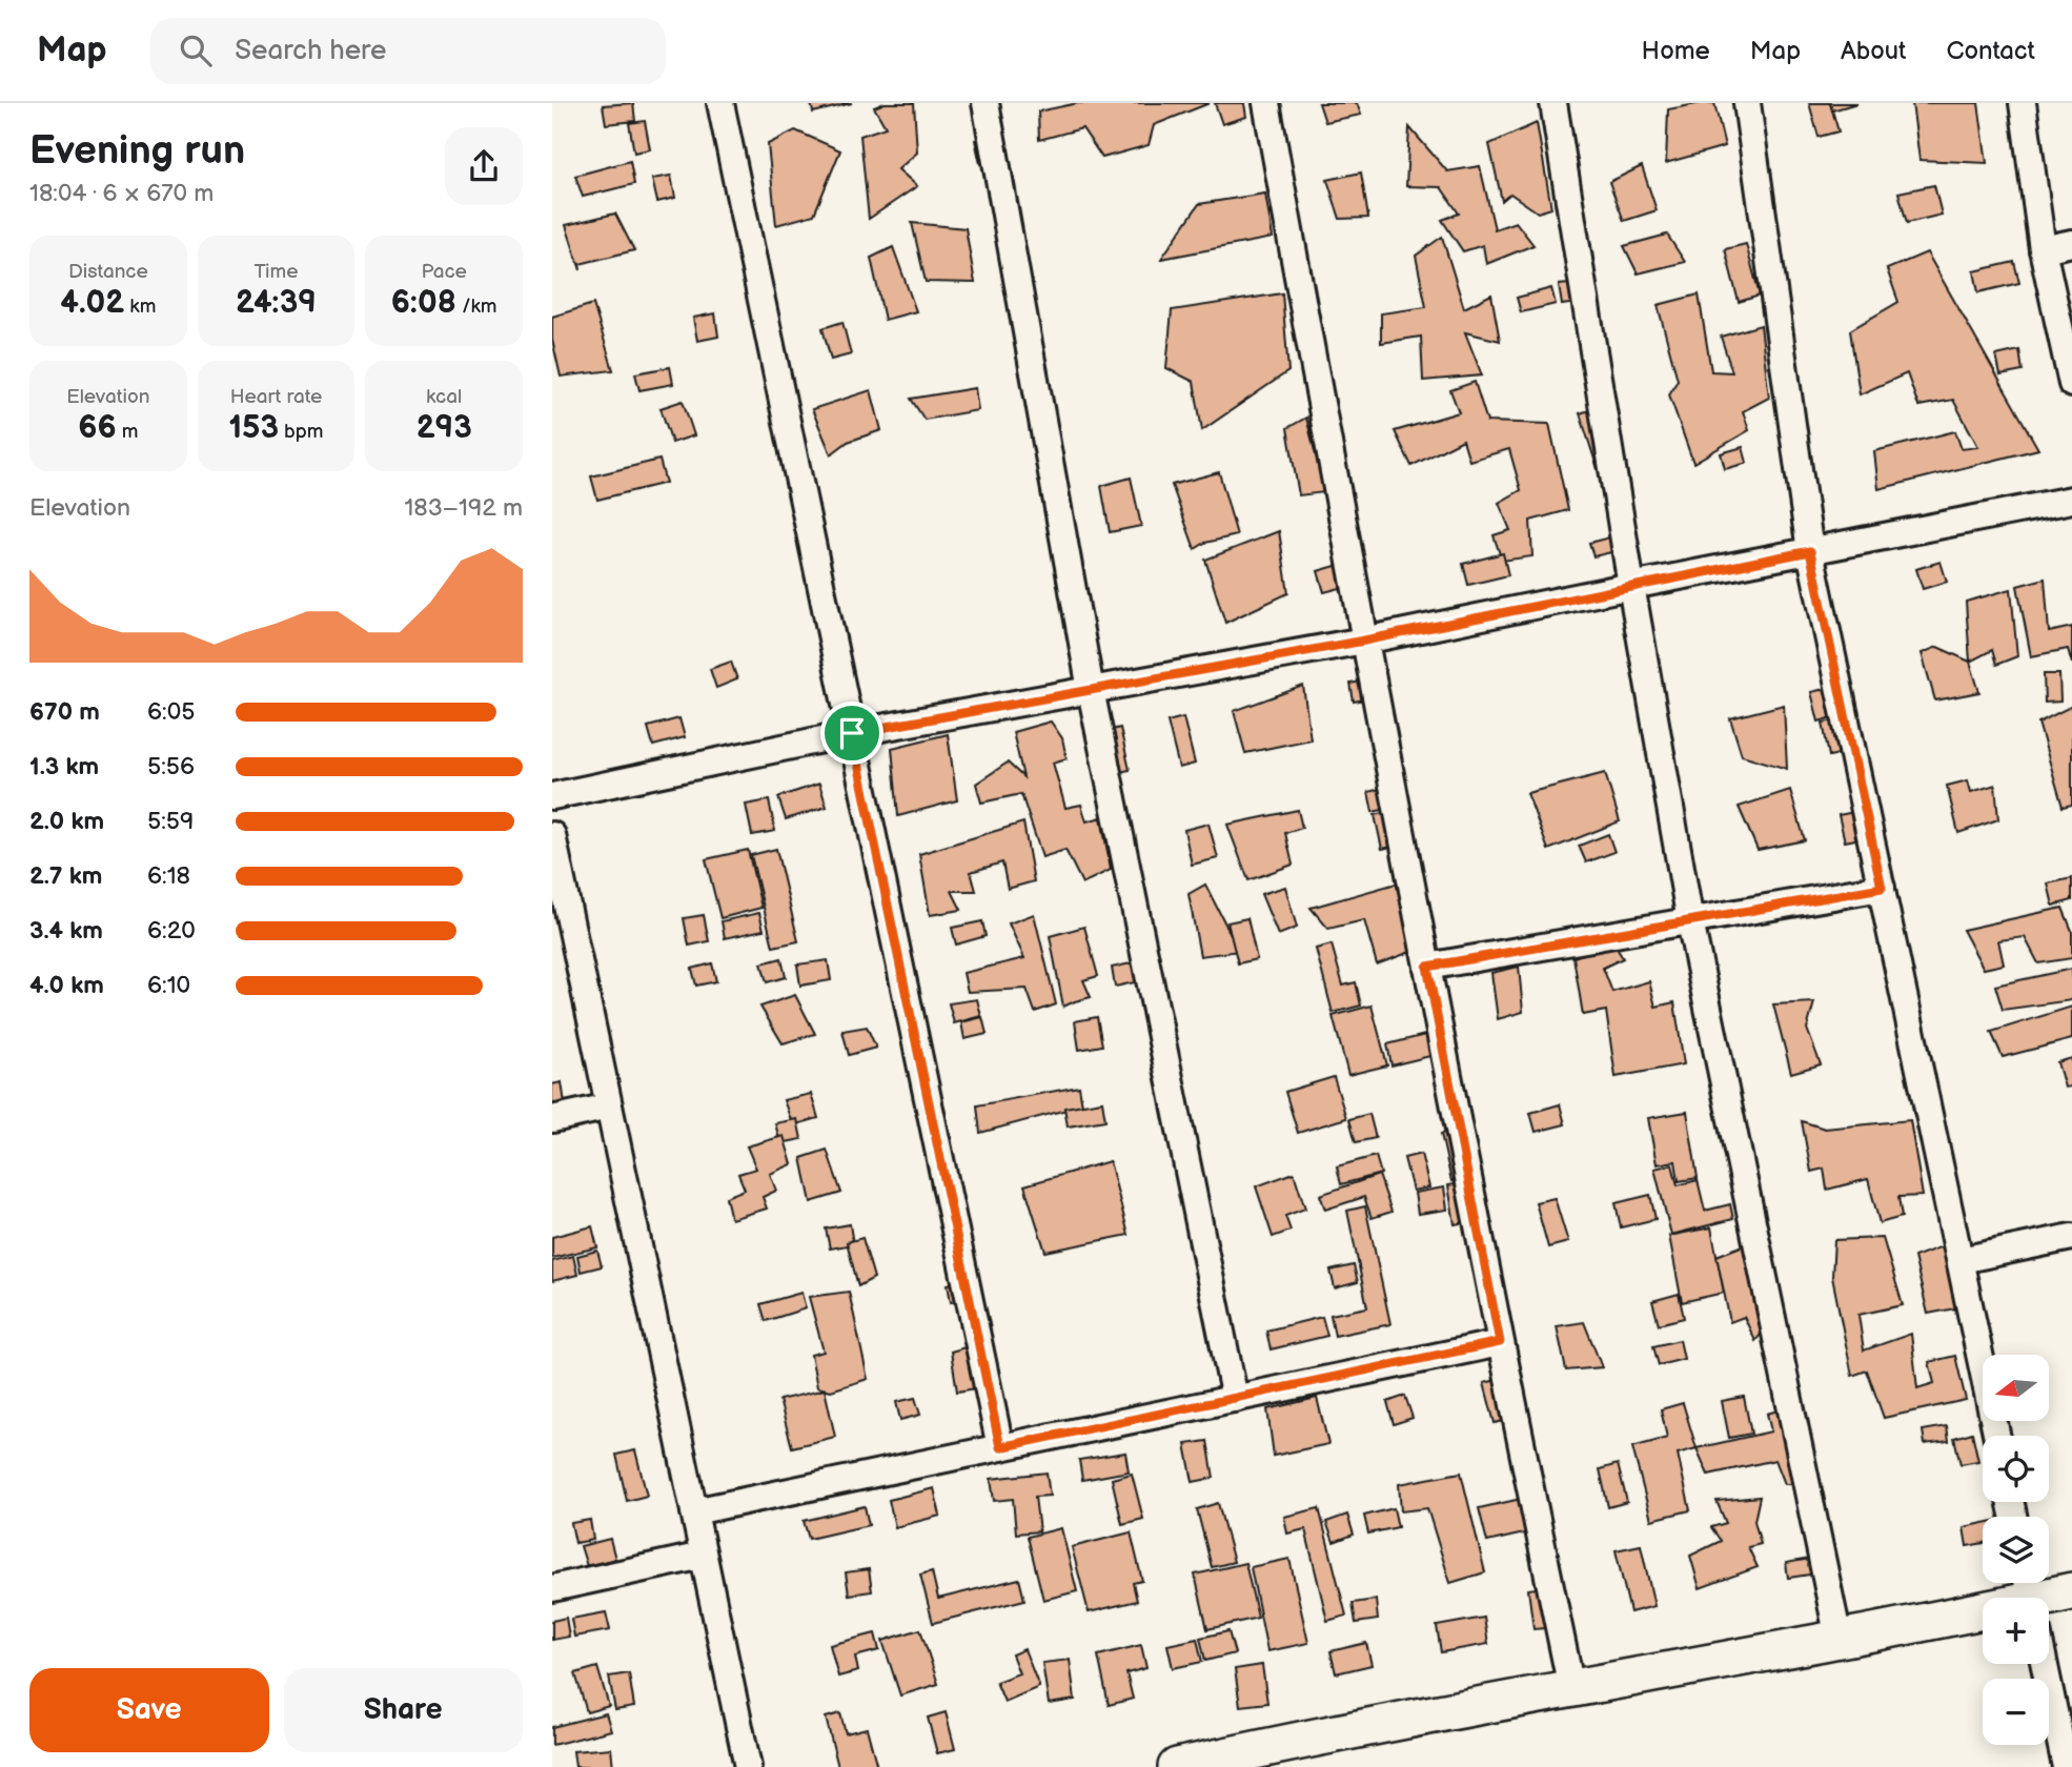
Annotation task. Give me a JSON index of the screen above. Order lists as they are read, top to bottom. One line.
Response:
{"north":"left","page":{"header":"Map","search":"Search here","nav":["Home","Map","About","Contact"],"heading":["Evening run","18:04 · 6 × 670 m"],"stats":[["Distance","4.02 km"],["Time","24:39"],["Pace","6:08 /km"],["Elevation","66 m"],["Heart rate","153 bpm"],["kcal","293"]],"chart":["Elevation","183–192 m"],"list":[{"name":"670 m","note":"6:05"},{"name":"1.3 km","note":"5:56"},{"name":"2.0 km","note":"5:59"},{"name":"2.7 km","note":"6:18"},{"name":"3.4 km","note":"6:20"},{"name":"4.0 km","note":"6:10"}],"map_buttons":["+","−"],"buttons":["Save","Share"]}}
